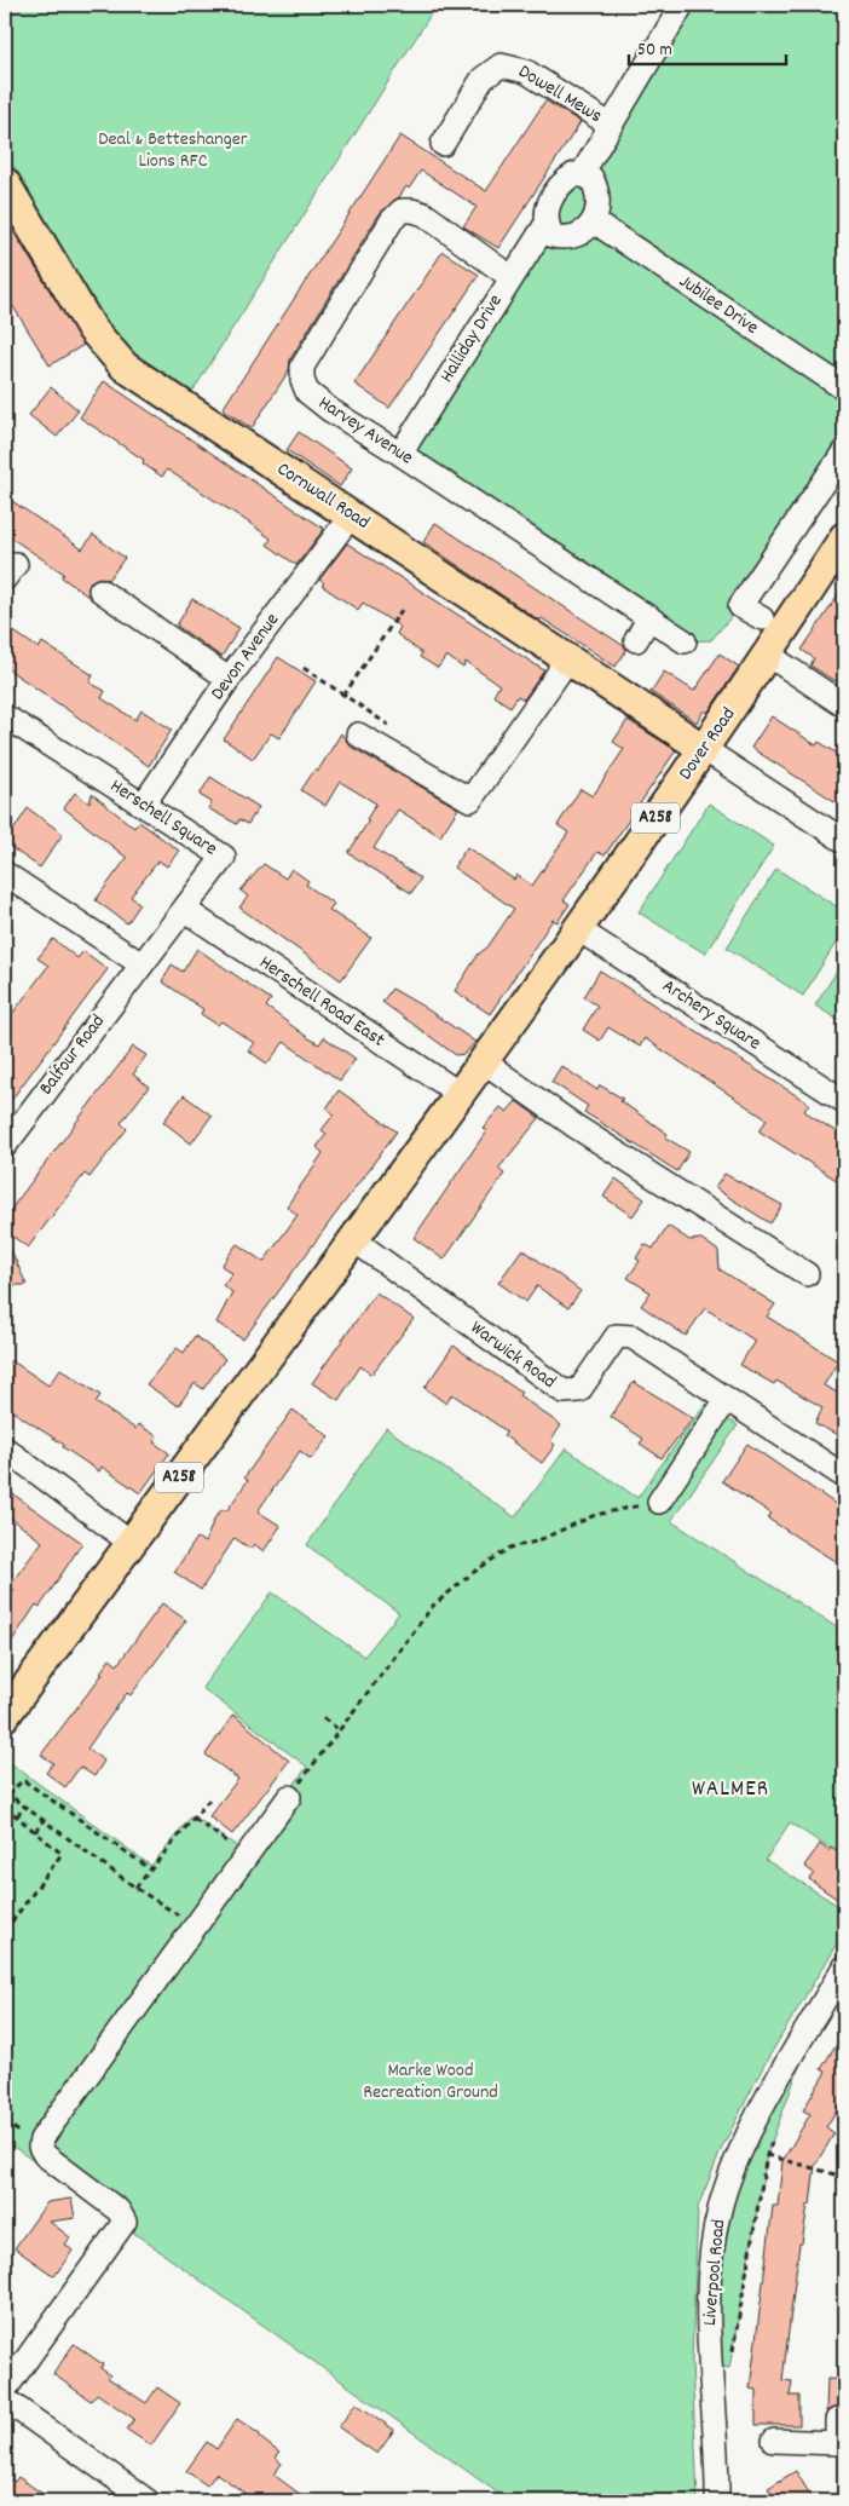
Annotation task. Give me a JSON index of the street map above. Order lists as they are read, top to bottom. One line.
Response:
{"streets":{"main road":["Cornwall Road","Dover Road","A258"],"street":["Dowell Mews","Jubilee Drive","Halliday Drive","Harvey Avenue","Devon Avenue","Herschell Square","Herschell Road East","Archery Square","Balfour Road","Warwick Road","Liverpool Road"]},"crossings":[["Dowell Mews","Halliday Drive"],["Jubilee Drive","Halliday Drive"],["Halliday Drive","Harvey Avenue"],["Cornwall Road","Devon Avenue"],["Cornwall Road","Dover Road"],["Devon Avenue","Herschell Square"],["Dover Road","A258"],["Dover Road","Herschell Road East"],["Dover Road","Archery Square"],["Herschell Square","Herschell Road East"],["Herschell Square","Balfour Road"],["A258","Herschell Road East"],["A258","Warwick Road"]],"districts":["WALMER"],"parks":["Deal & Betteshanger Lions RFC","Marke Wood Recreation Ground"],"scale_bar":"50 m"}
